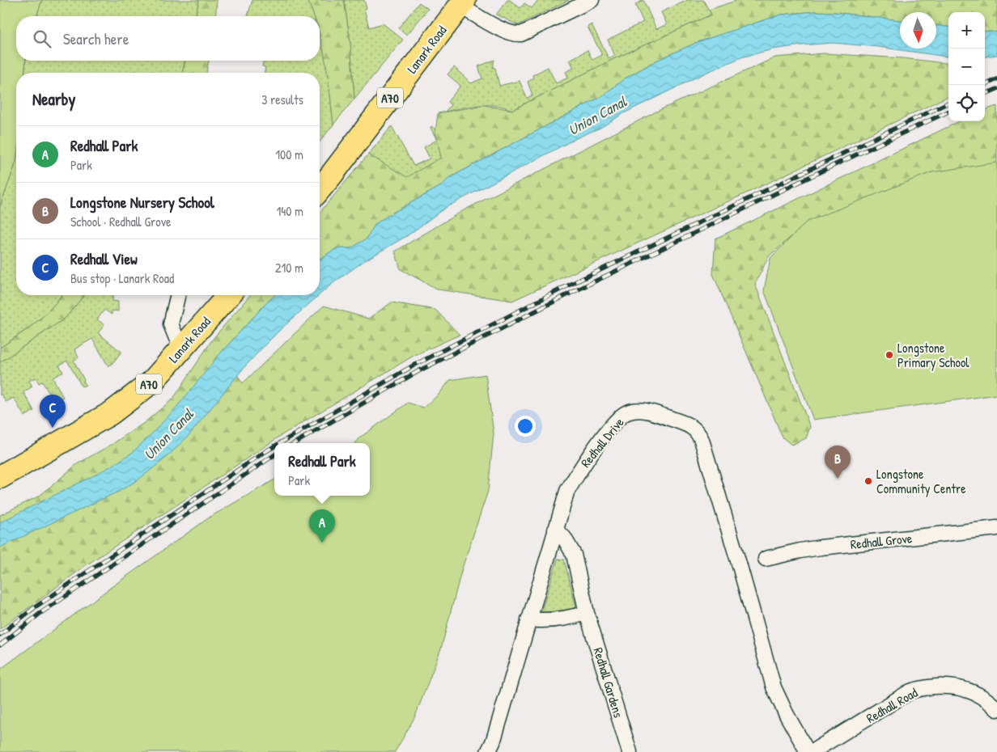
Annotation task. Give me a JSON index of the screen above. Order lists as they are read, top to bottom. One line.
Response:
{"streets":{"main road":["Lanark Road","A70"],"street":["Redhall Drive","Redhall Grove","Redhall Gardens","Redhall Road"]},"crossings":[["Redhall Drive","Redhall Gardens"]],"water":["Union Canal"],"places":["Longstone Primary School","Longstone Community Centre"],"north":"bottom","page":{"map_buttons":["+","−"],"search":"Search here","heading":["Nearby","3 results"],"list":[{"mark":"A","name":"Redhall Park","note":"Park","value":"100 m"},{"mark":"B","name":"Longstone Nursery School","note":"School · Redhall Grove","value":"140 m"},{"mark":"C","name":"Redhall View","note":"Bus stop · Lanark Road","value":"210 m"}],"pins":["C","B","A"],"popup":["Redhall Park","Park"]}}
